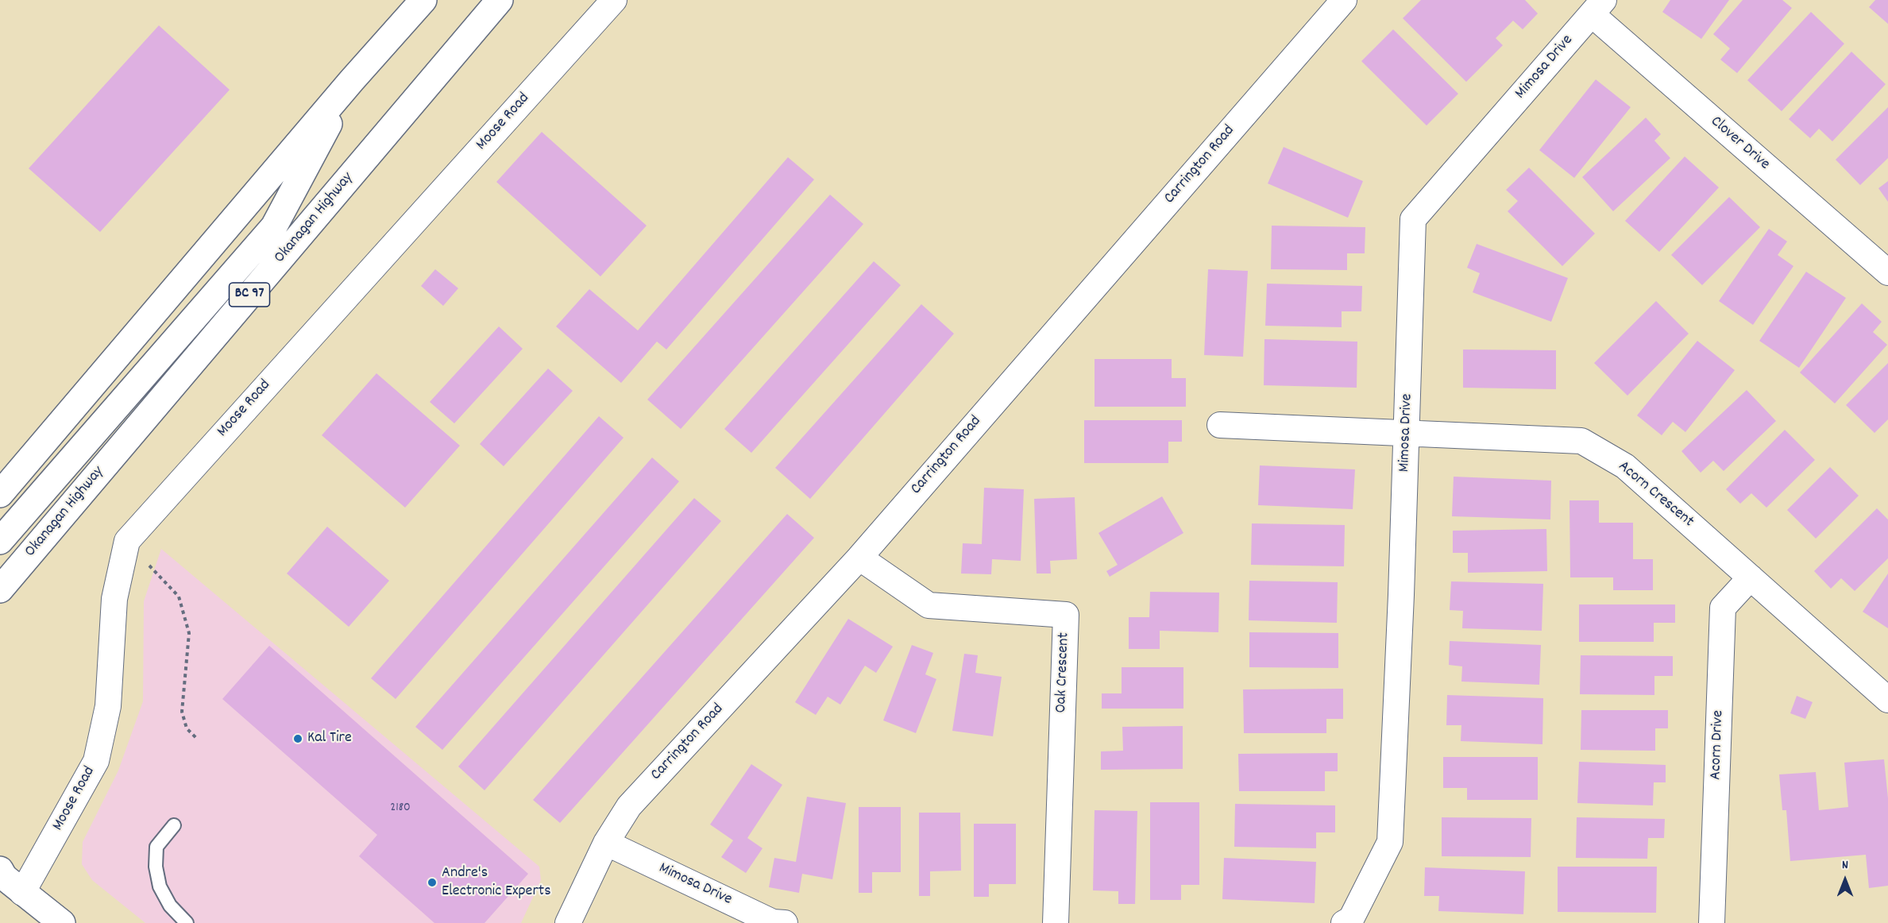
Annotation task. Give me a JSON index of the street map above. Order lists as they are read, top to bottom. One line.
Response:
{"streets":{"main road":["Okanagan Highway","BC 97"],"street":["Mimosa Drive","Moose Road","Clover Drive","Carrington Road","Acorn Crescent","Oak Crescent","Acorn Drive"]},"crossings":[["Mimosa Drive","Clover Drive"],["Mimosa Drive","Carrington Road"],["Mimosa Drive","Acorn Crescent"],["Carrington Road","Oak Crescent"],["Acorn Crescent","Acorn Drive"]],"places":["Kal Tire","Andre's Electronic Experts"],"house_numbers":["2180"],"north":"top"}
